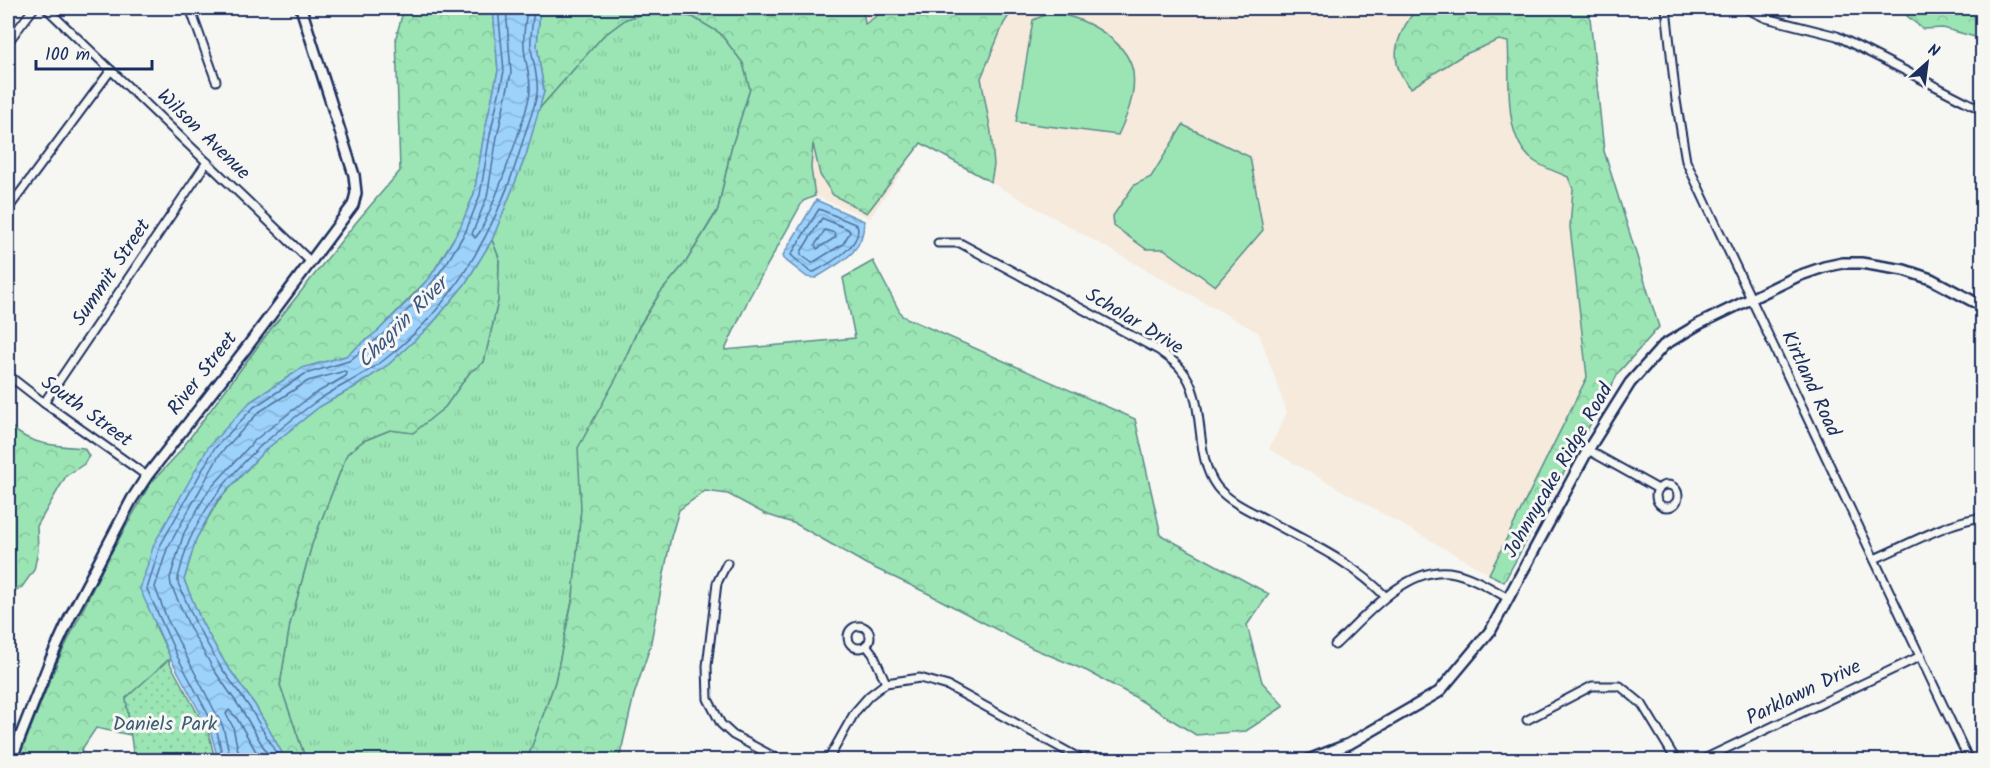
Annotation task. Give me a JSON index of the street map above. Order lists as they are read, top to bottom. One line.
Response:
{"streets":{"main road":["River Street","Johnnycake Ridge Road"],"street":["Wilson Avenue","Summit Street","Scholar Drive","Kirtland Road","South Street","Parklawn Drive"]},"crossings":[["Wilson Avenue","Summit Street"],["Wilson Avenue","River Street"],["Summit Street","South Street"],["River Street","South Street"],["Kirtland Road","Johnnycake Ridge Road"],["Kirtland Road","Parklawn Drive"]],"water":["Chagrin River"],"parks":["Daniels Park"],"scale_bar":"100 m","north":"top right"}
